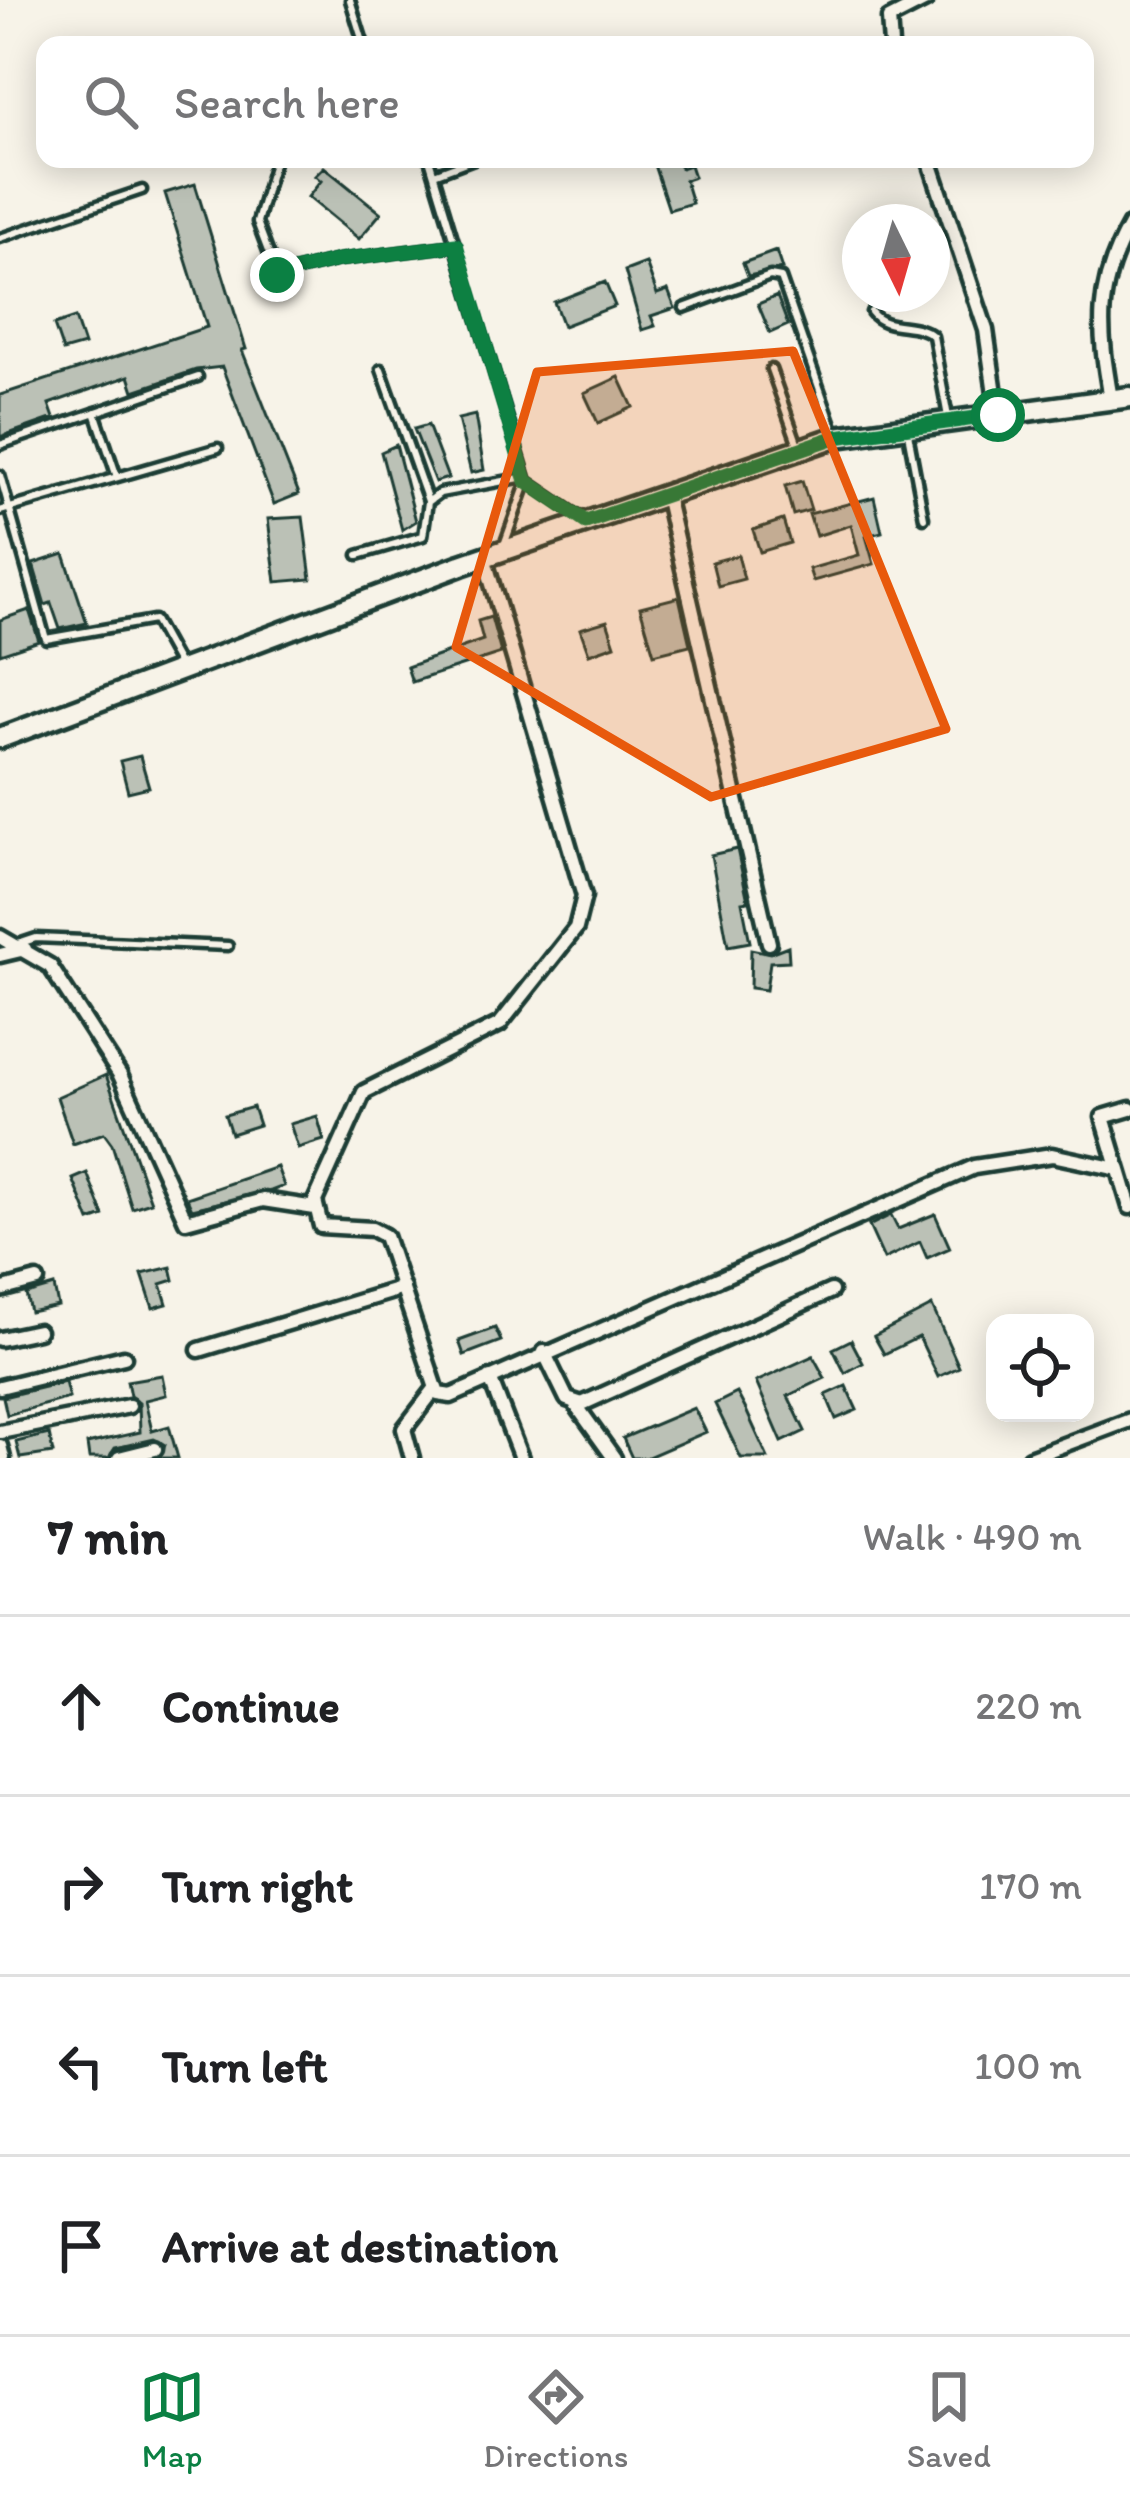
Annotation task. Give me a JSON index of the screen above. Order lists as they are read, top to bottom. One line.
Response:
{"north":"bottom","page":{"search":"Search here","heading":["7 min","Walk · 490 m"],"list":[["Continue","220 m"],["Turn right","170 m"],["Turn left","100 m"],"Arrive at destination"],"nav":["Map","Directions","Saved"]}}
